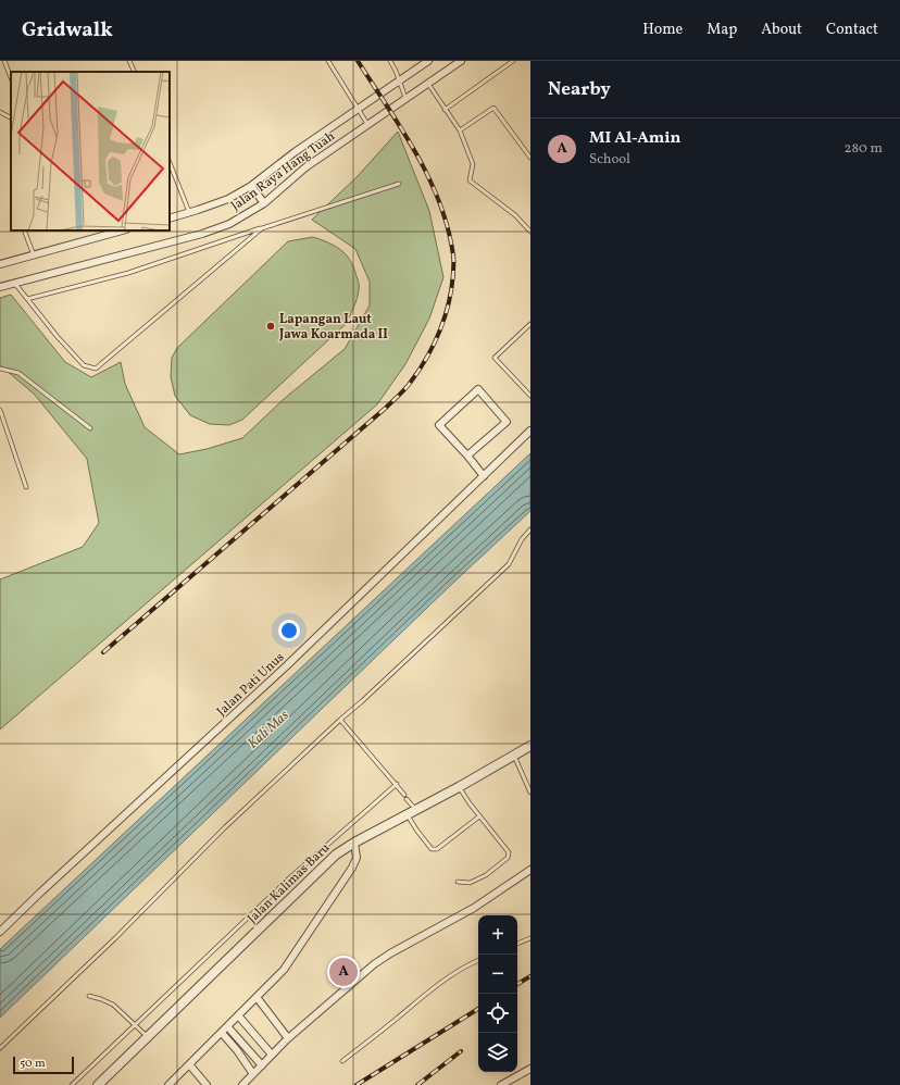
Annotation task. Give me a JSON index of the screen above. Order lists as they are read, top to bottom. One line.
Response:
{"streets":{"street":["Jalan Raya Hang Tuah","Jalan Pati Unus","Jalan Kalimas Baru"]},"water":["Kali Mas"],"places":["Lapangan Laut Jawa Koarmada II"],"scale_bar":"50 m","page":{"header":"Gridwalk","nav":["Home","Map","About","Contact"],"heading":"Nearby","list":[{"mark":"A","name":"MI Al-Amin","note":"School","value":"280 m"}],"map_buttons":["+","−"],"pins":"A","scale":"50 m"}}
